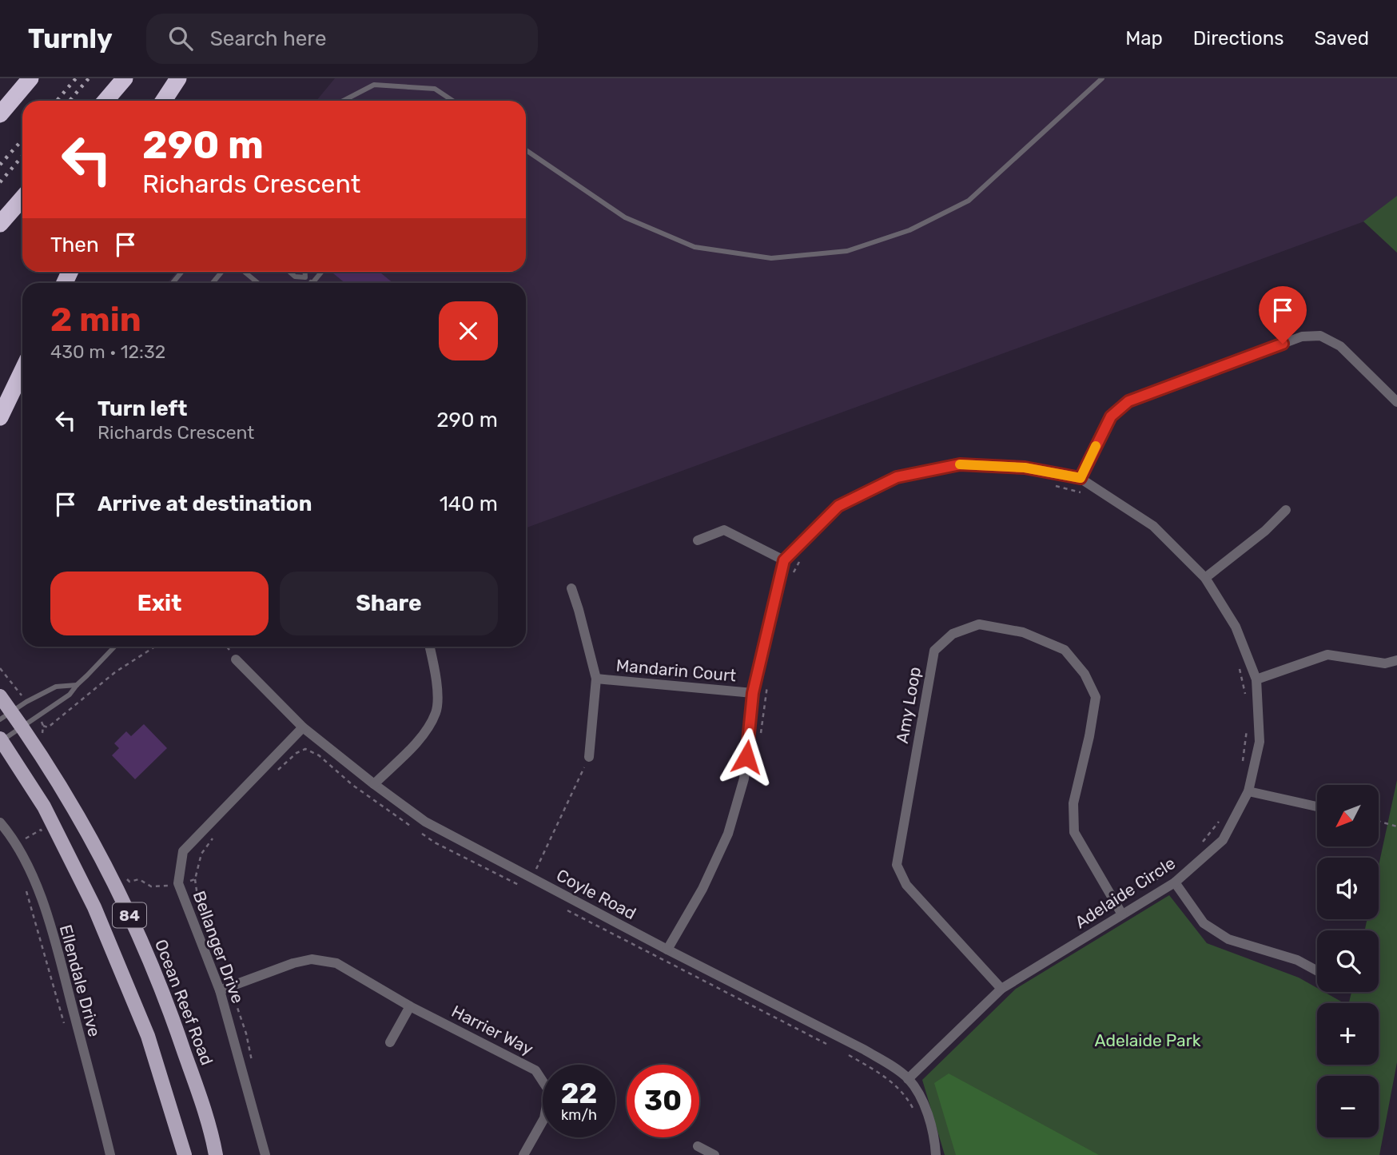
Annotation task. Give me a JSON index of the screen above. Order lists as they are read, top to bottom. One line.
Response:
{"streets":{"main road":["84","Ocean Reef Road"],"street":["Mandarin Court","Amy Loop","Adelaide Circle","Coyle Road","Bellanger Drive","Ellendale Drive","Harrier Way"]},"crossings":[["Amy Loop","Adelaide Circle"],["Adelaide Circle","Coyle Road"],["Coyle Road","Bellanger Drive"],["Bellanger Drive","Harrier Way"]],"parks":["Adelaide Park"],"north":"bottom left","page":{"header":"Turnly","search":"Search here","nav":["Map","Directions","Saved"],"turn":["290 m","Richards Crescent"],"then":"Then","heading":["2 min","430 m · 12:32"],"list":[{"name":"Turn left","note":"Richards Crescent","value":"290 m"},{"name":"Arrive at destination","value":"140 m"}],"buttons":["Exit","Share"],"map_buttons":["+","−"],"speed":"22 km/h","limit":"30"}}
